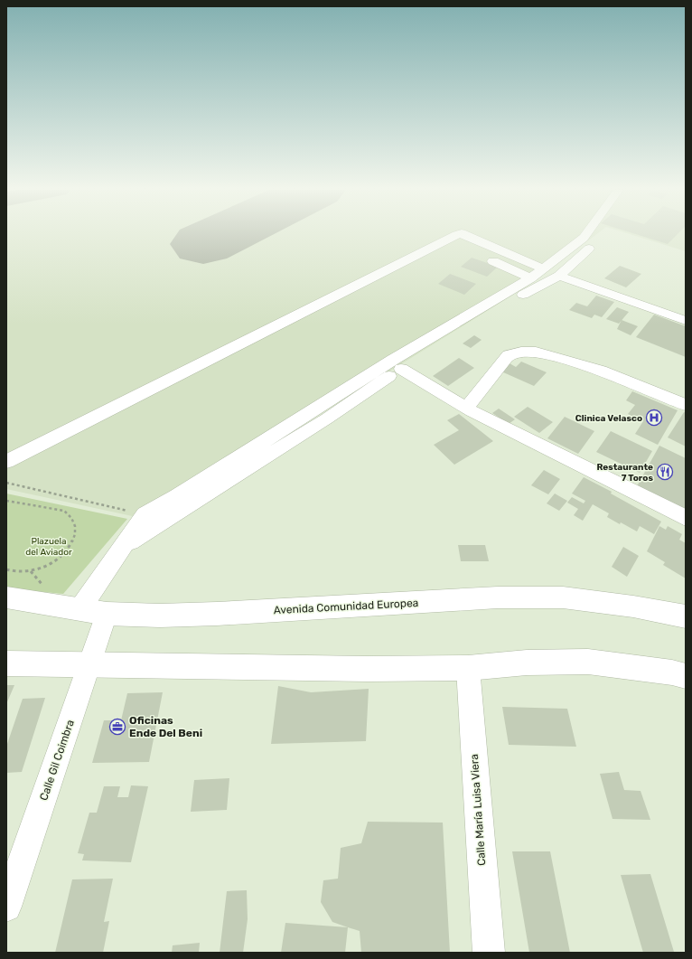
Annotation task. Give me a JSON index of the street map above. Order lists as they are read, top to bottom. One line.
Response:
{"streets":{"main road":["Avenida Comunidad Europea"],"street":["Calle Gil Coimbra","Calle María Luisa Viera"]},"crossings":[["Avenida Comunidad Europea","Calle Gil Coimbra"]],"parks":["Plazuela del Aviador"],"places":{"hospital":["Clinica Velasco"],"restaurant":["Restaurante 7 Toros"],"office":["Oficinas Ende Del Beni"]}}
